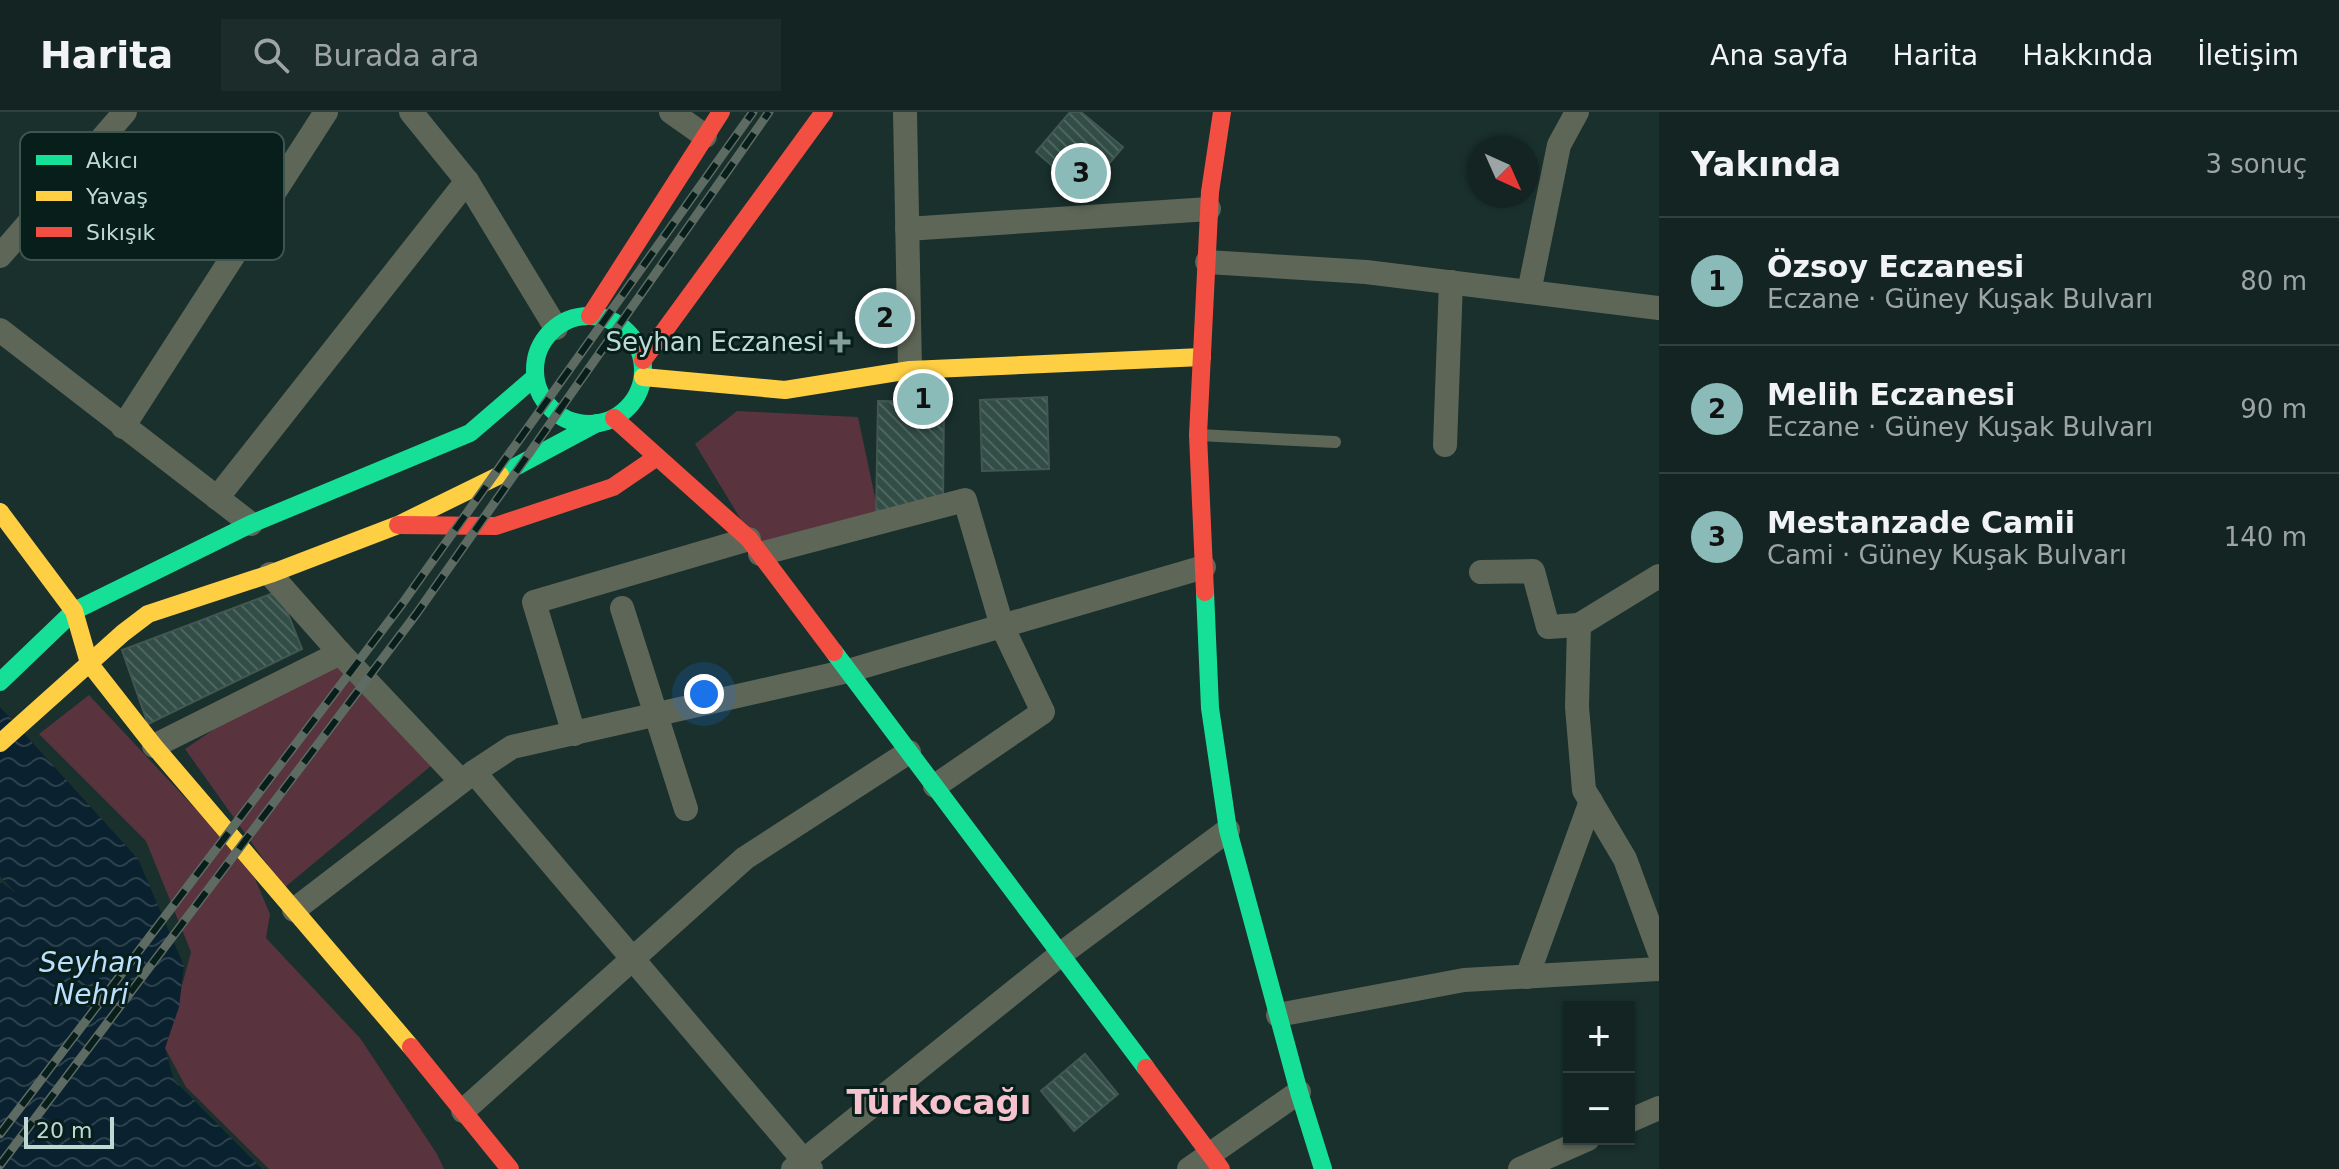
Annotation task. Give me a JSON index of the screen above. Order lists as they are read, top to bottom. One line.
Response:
{"districts":["Türkocağı"],"water":["Seyhan Nehri"],"places":{"health":["Seyhan Eczanesi"]},"legend":["Akıcı","Yavaş","Sıkışık"],"scale_bar":"20 m","north":"bottom right","page":{"header":"Harita","search":"Burada ara","nav":["Ana sayfa","Harita","Hakkında","İletişim"],"heading":["Yakında","3 sonuç"],"pins":["3","2","1"],"list":[{"mark":"1","name":"Özsoy Eczanesi","note":"Eczane · Güney Kuşak Bulvarı","value":"80 m"},{"mark":"2","name":"Melih Eczanesi","note":"Eczane · Güney Kuşak Bulvarı","value":"90 m"},{"mark":"3","name":"Mestanzade Camii","note":"Cami · Güney Kuşak Bulvarı","value":"140 m"}],"map_buttons":["+","−"],"scale":"20 m"}}
